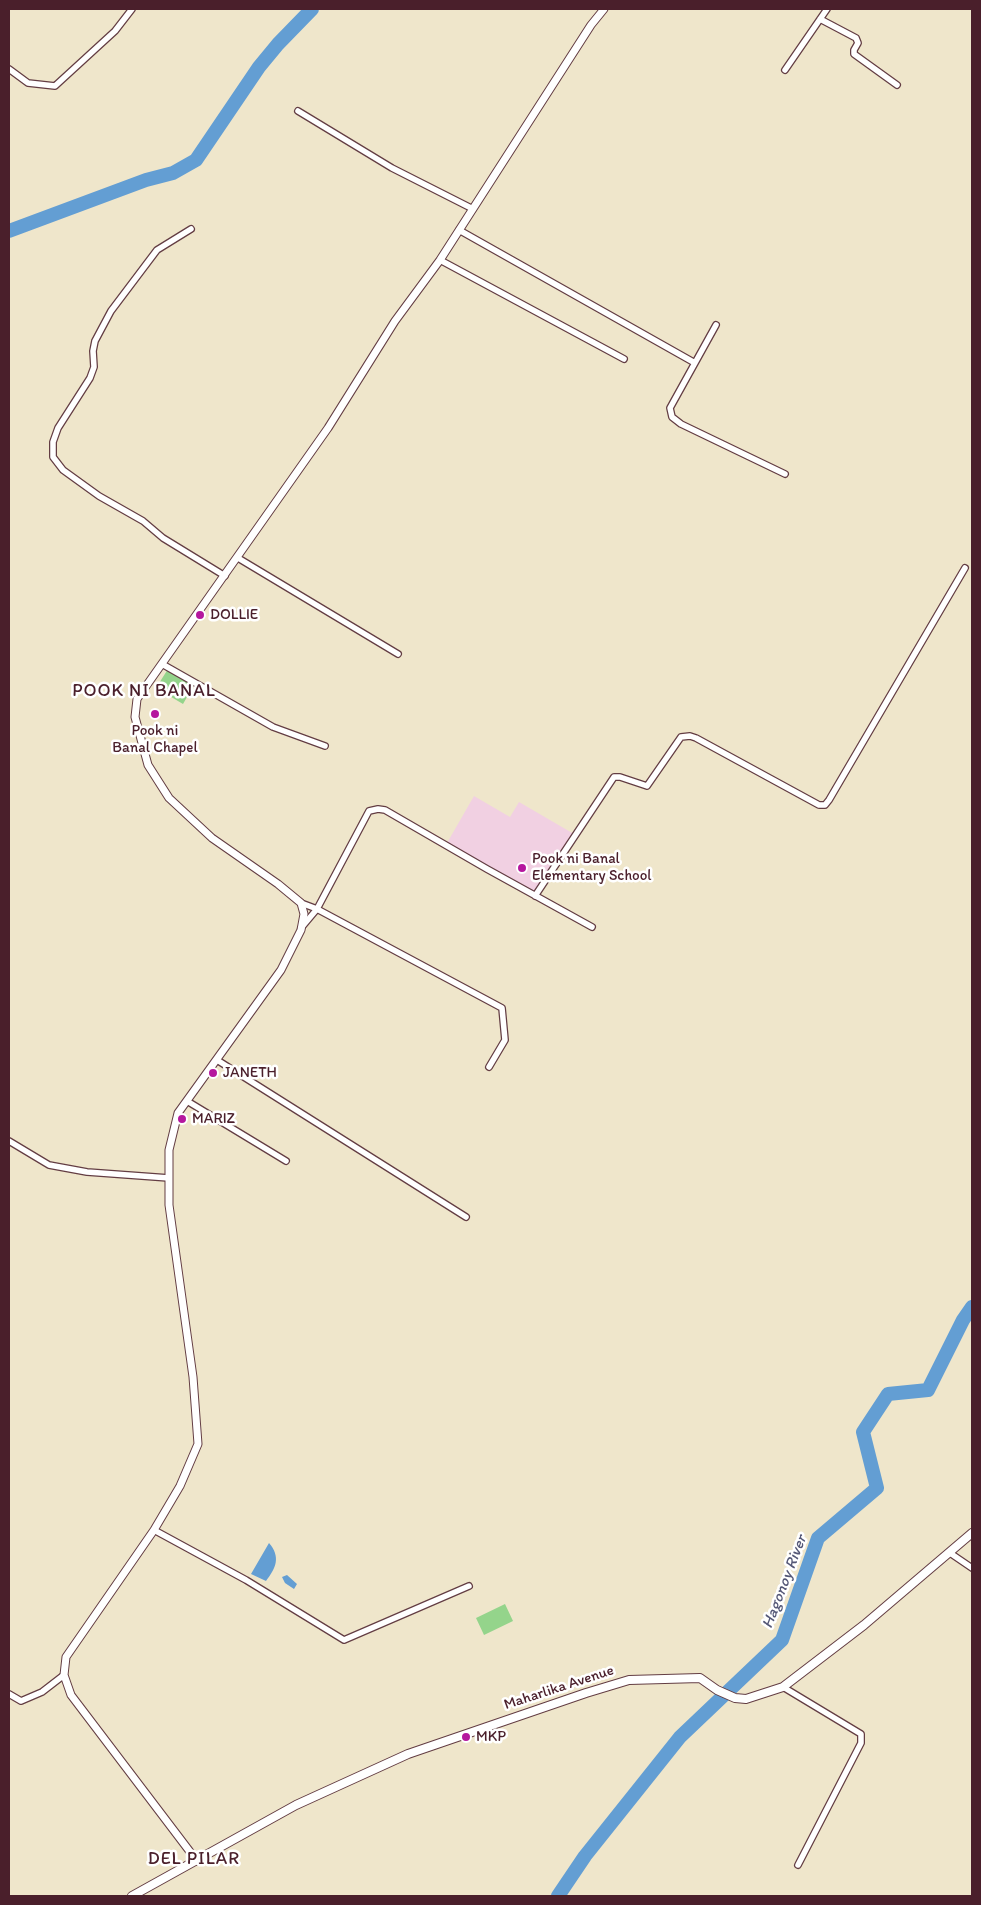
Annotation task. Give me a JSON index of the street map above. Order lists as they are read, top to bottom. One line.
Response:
{"streets":{"main road":["Maharlika Avenue"]},"districts":["POOK NI BANAL","DEL PILAR"],"water":["Hagonoy River"],"places":["DOLLIE","Pook ni Banal Chapel","Pook ni Banal Elementary School","JANETH","MARIZ","MKP"]}
